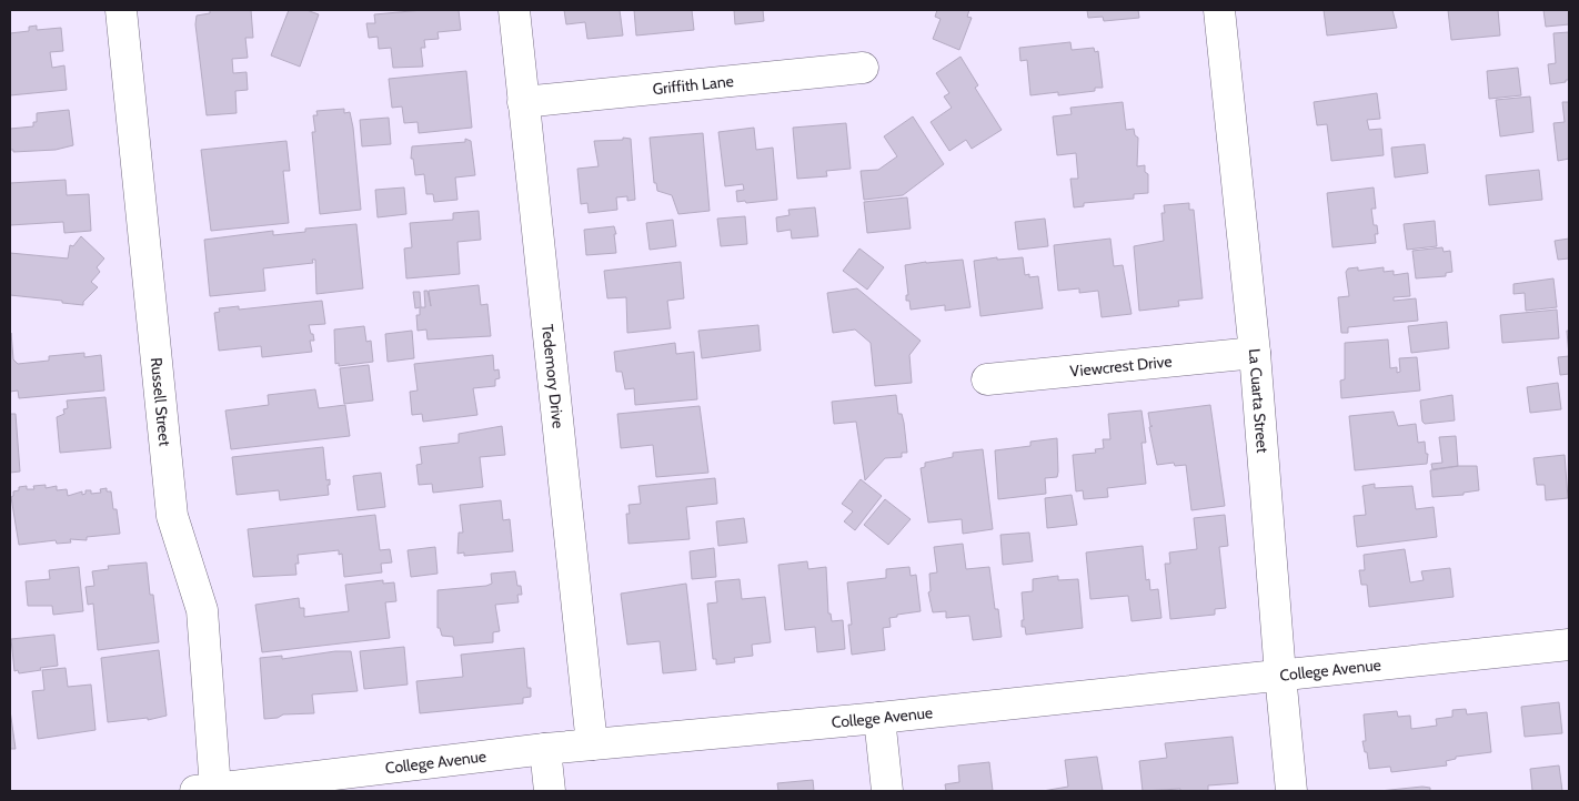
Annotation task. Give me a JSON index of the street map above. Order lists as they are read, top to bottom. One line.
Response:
{"streets":{"street":["Griffith Lane","Viewcrest Drive","Tedemory Drive","La Cuarta Street","Russell Street","College Avenue"]},"crossings":[["Griffith Lane","Tedemory Drive"],["Viewcrest Drive","La Cuarta Street"],["Tedemory Drive","College Avenue"],["La Cuarta Street","College Avenue"],["Russell Street","College Avenue"]]}
